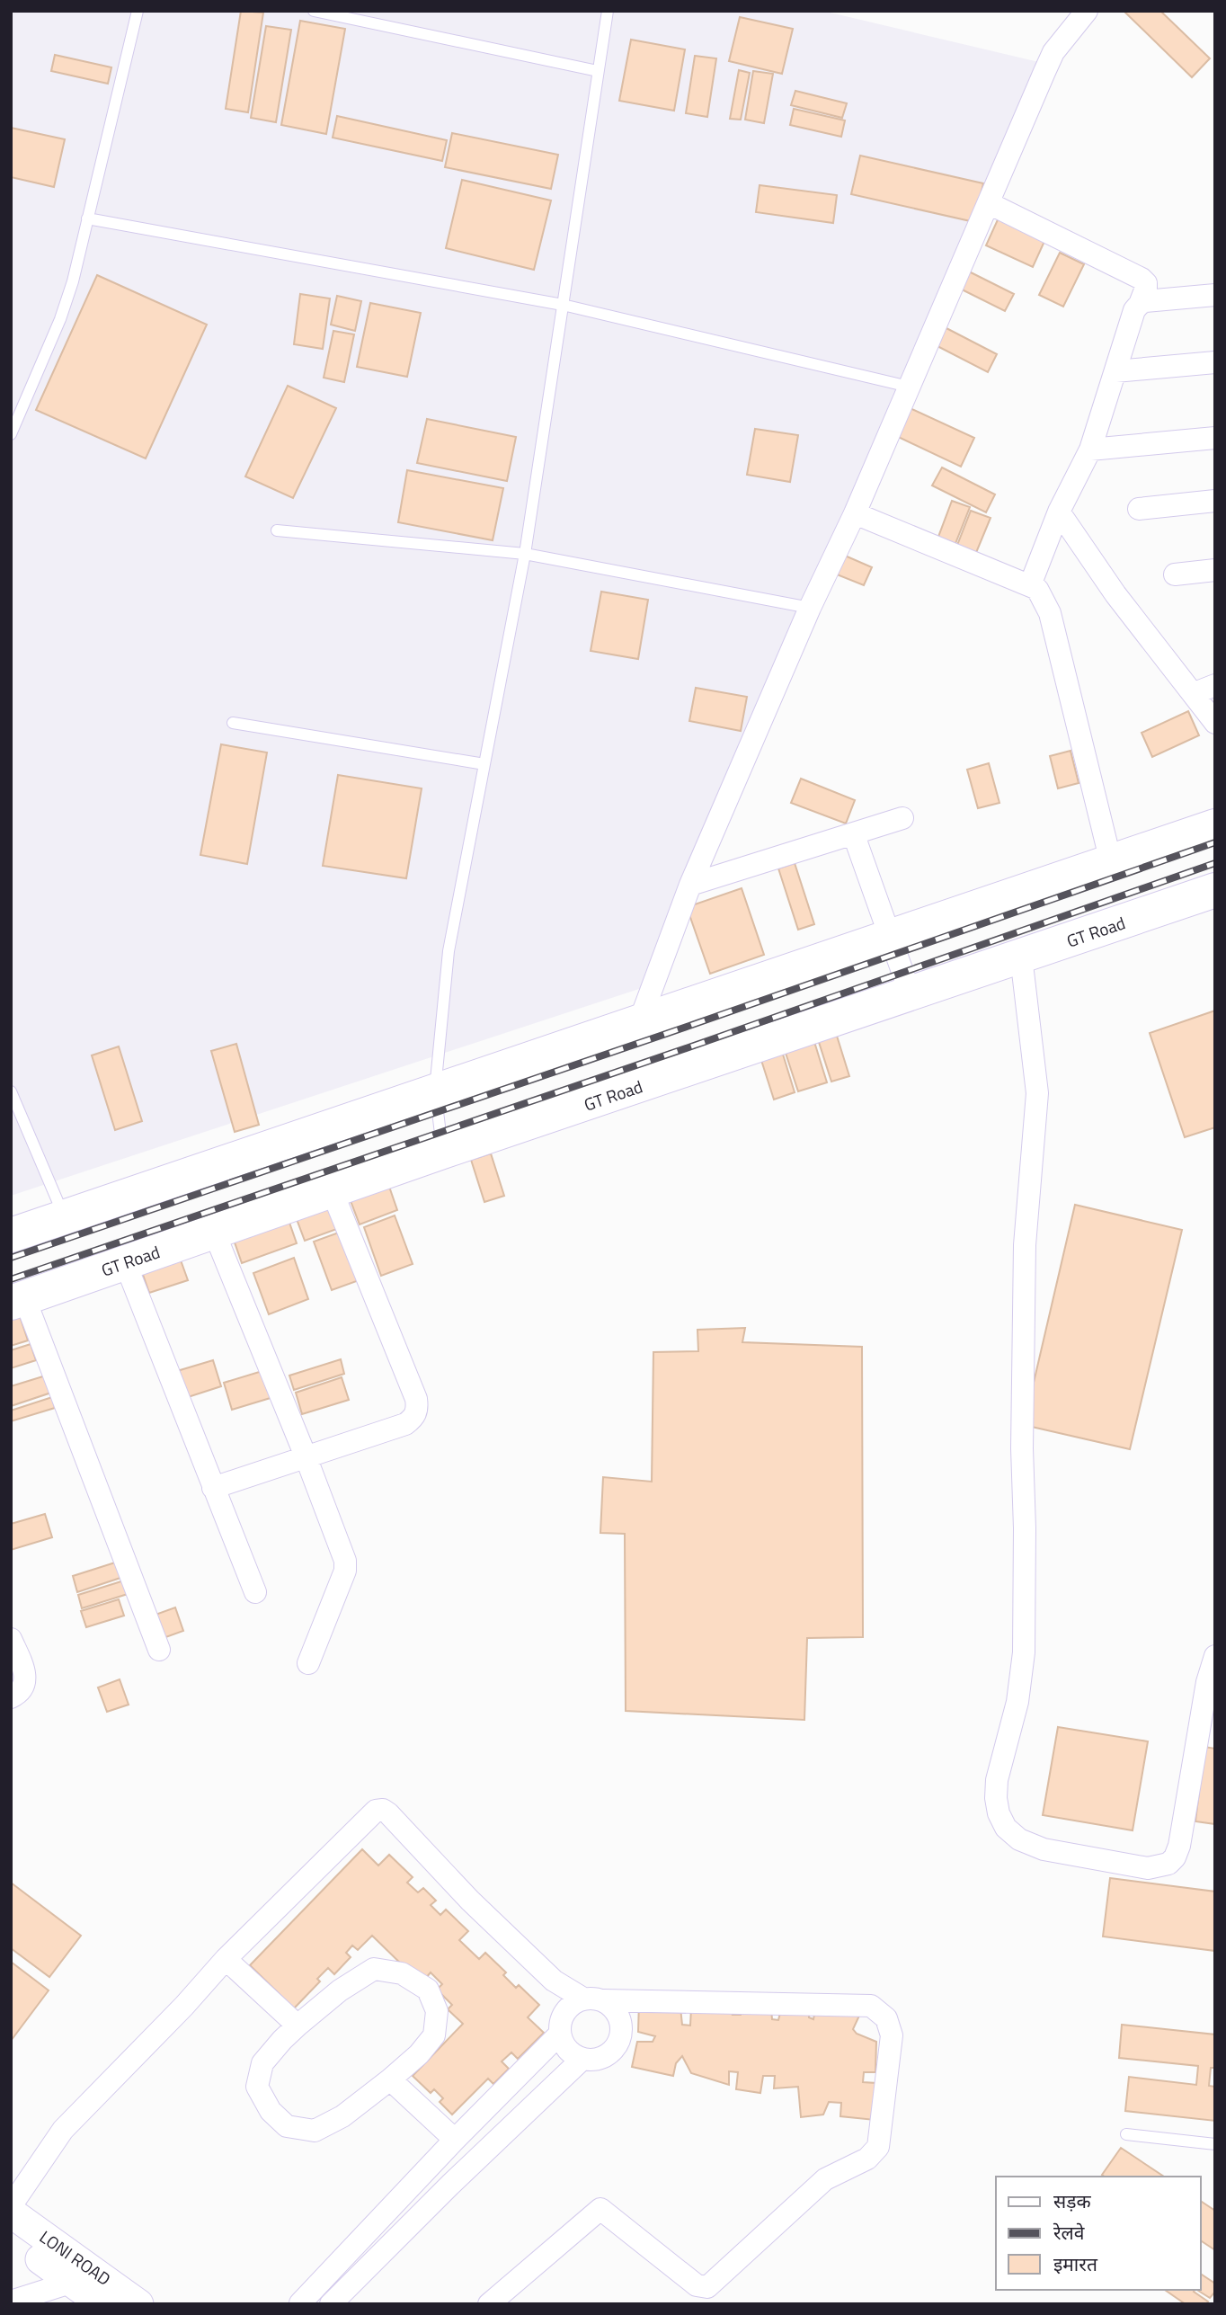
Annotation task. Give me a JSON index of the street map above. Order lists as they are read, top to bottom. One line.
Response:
{"streets":{"highway":["GT Road"],"street":["LONI ROAD"]},"legend":["सड़क","रेलवे","इमारत"]}
